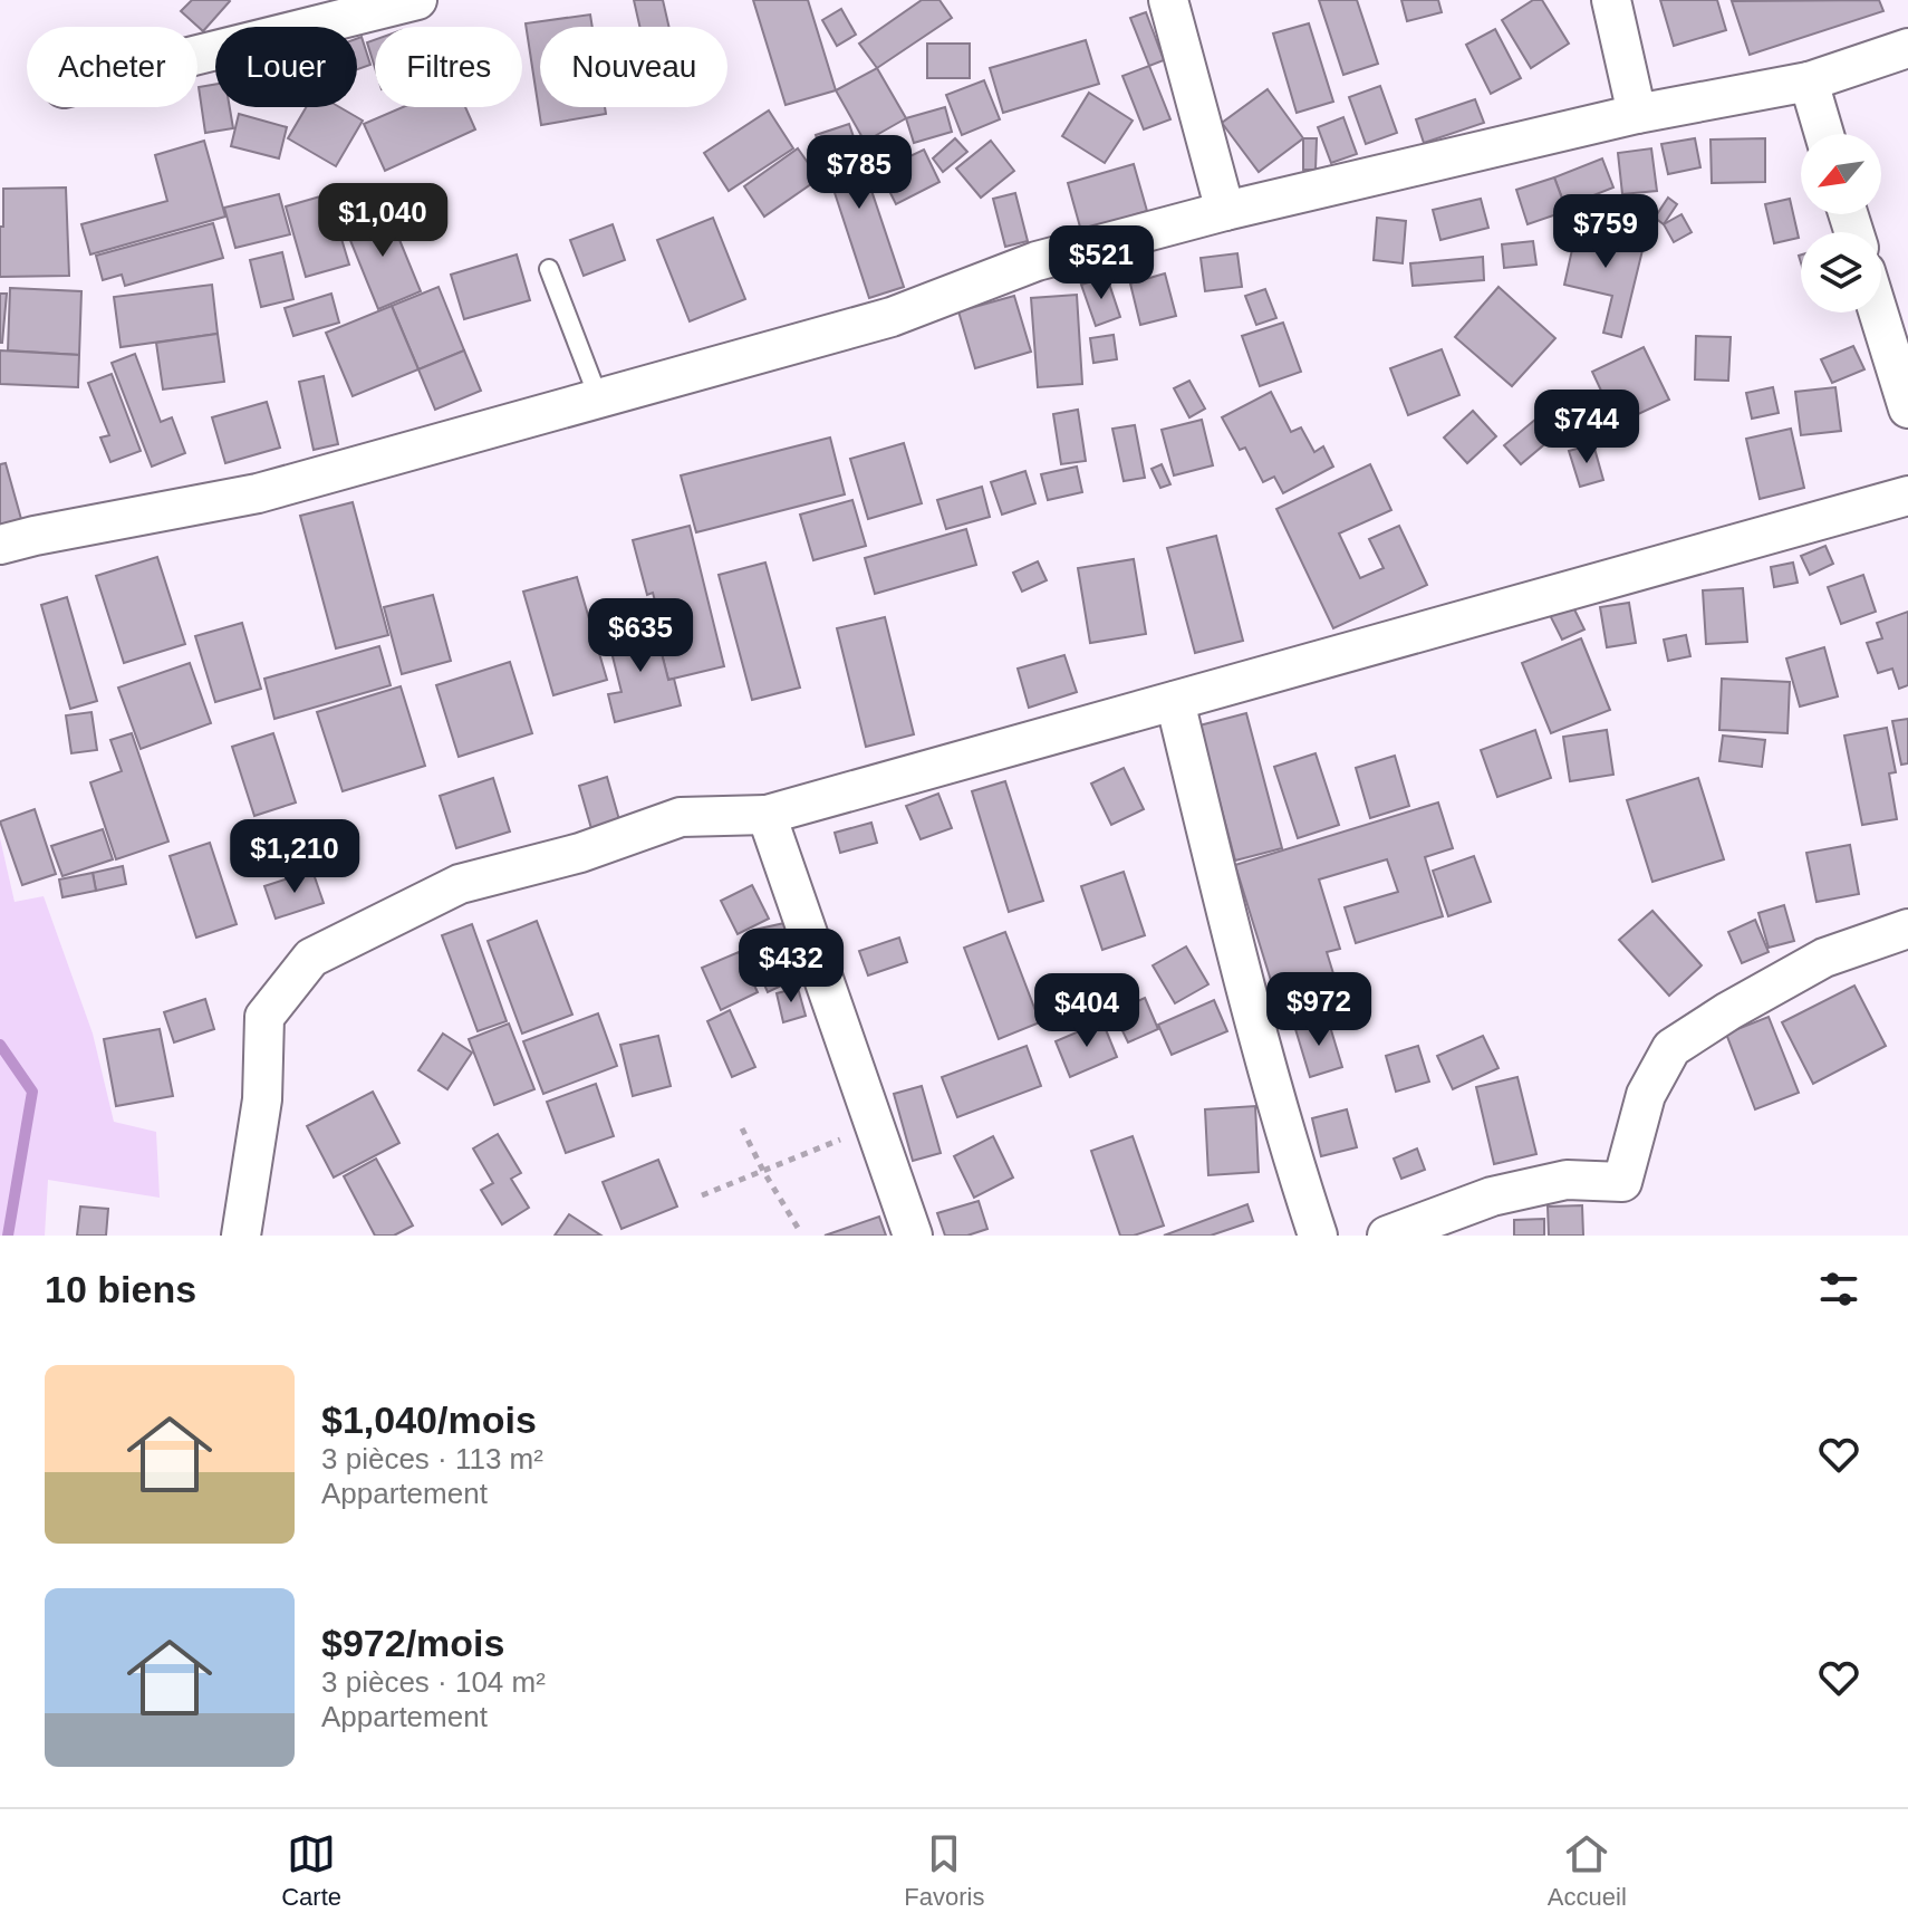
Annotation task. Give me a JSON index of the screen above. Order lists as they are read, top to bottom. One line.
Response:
{"north":"bottom left","page":{"chip":["Acheter","Louer","Filtres","Nouveau"],"price":["$785","$1,040","$759","$521","$744","$635","$1,210","$432","$972","$404"],"heading":"10 biens","list":[{"name":"$1,040/mois","note":"3 pièces · 113 m² · Appartement"},{"name":"$972/mois","note":"3 pièces · 104 m² · Appartement"}],"tabs":["Carte","Favoris","Accueil"]}}
